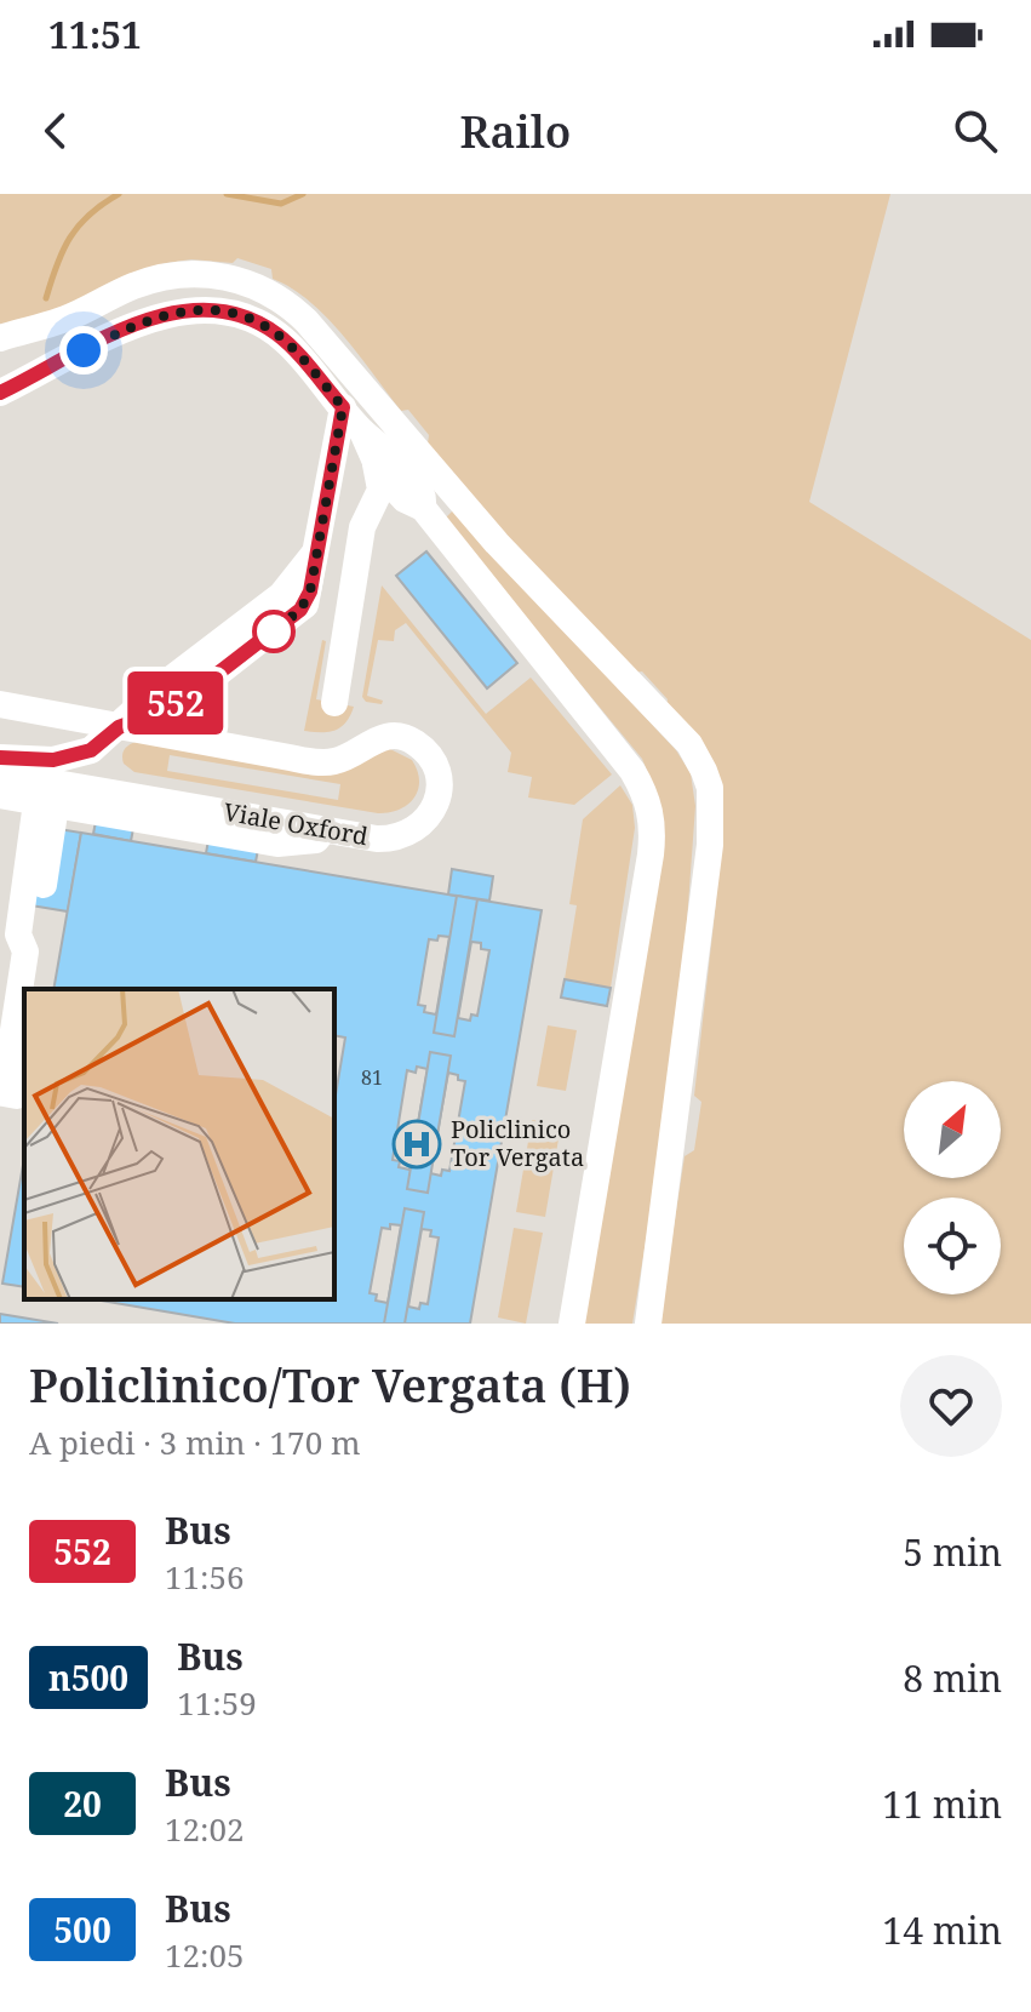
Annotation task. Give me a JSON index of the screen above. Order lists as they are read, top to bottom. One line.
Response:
{"streets":{"lane":["Viale Oxford"]},"places":{"hospital":["Policlinico Tor Vergata"]},"lines":["bus line 552"],"house_numbers":["81"],"north":"top right","page":{"status":"11:51","header":"Railo","on_map":"552","heading":["Policlinico/Tor Vergata (H)","A piedi · 3 min · 170 m"],"list":[{"mark":"552","name":"Bus","note":"11:56","value":"5 min"},{"mark":"n500","name":"Bus","note":"11:59","value":"8 min"},{"mark":"20","name":"Bus","note":"12:02","value":"11 min"},{"mark":"500","name":"Bus","note":"12:05","value":"14 min"}]}}
